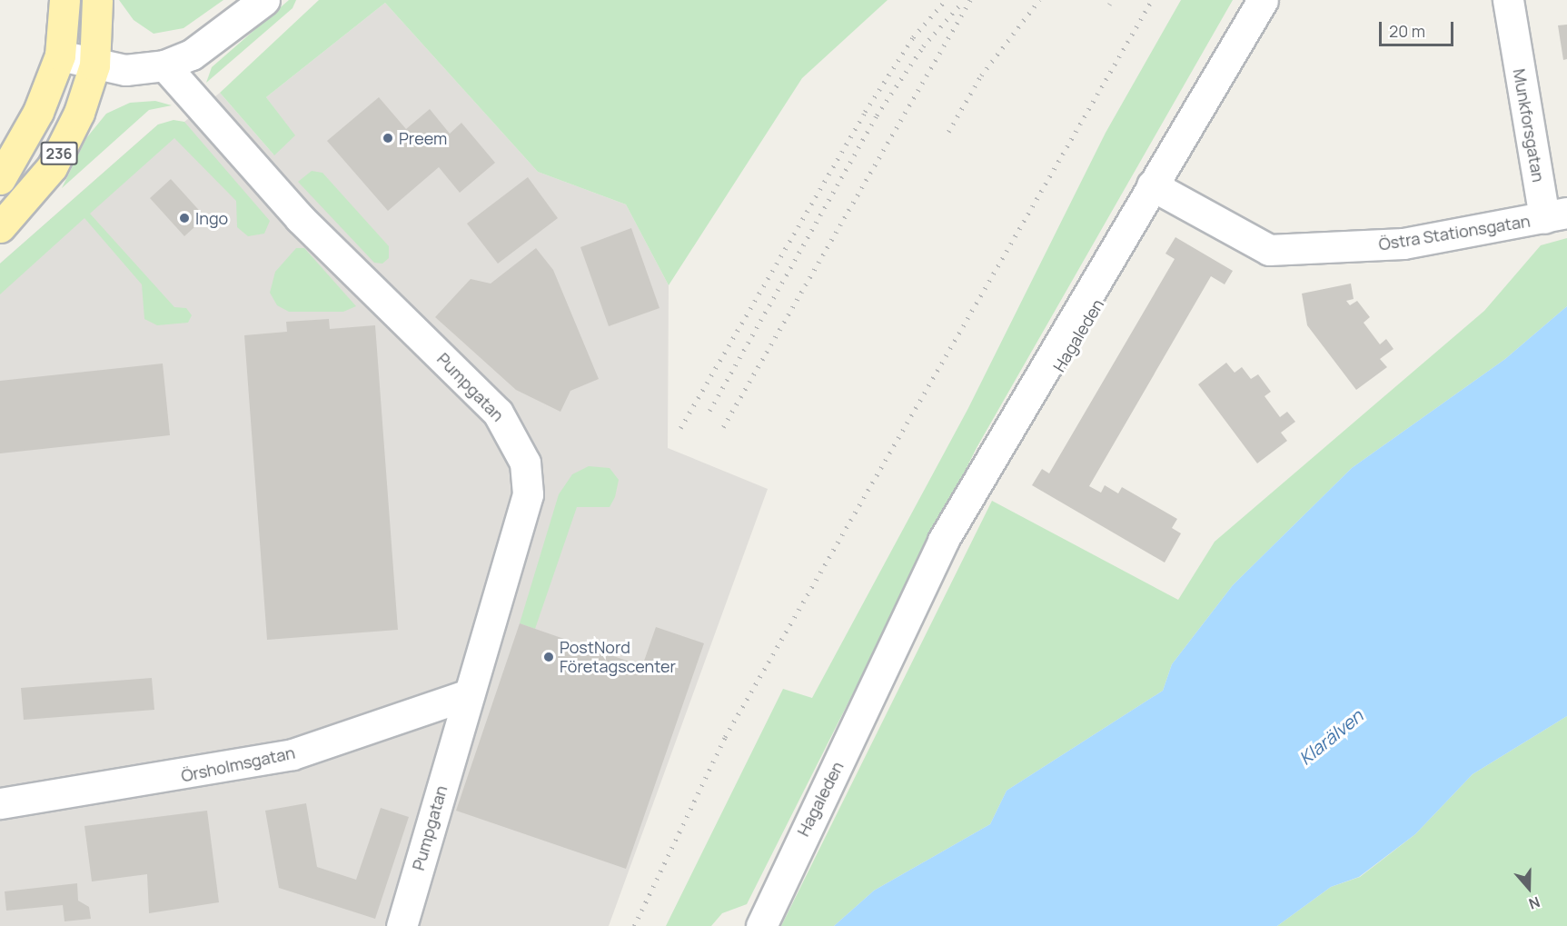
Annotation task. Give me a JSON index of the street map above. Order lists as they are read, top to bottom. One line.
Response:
{"streets":{"main road":["236"],"street":["Munkforsgatan","Östra Stationsgatan","Hagaleden","Pumpgatan","Örsholmsgatan"]},"crossings":[["Munkforsgatan","Östra Stationsgatan"],["Östra Stationsgatan","Hagaleden"],["Pumpgatan","Örsholmsgatan"]],"water":["Klarälven"],"places":["Preem","Ingo","PostNord Företagscenter"],"scale_bar":"20 m","north":"bottom"}
